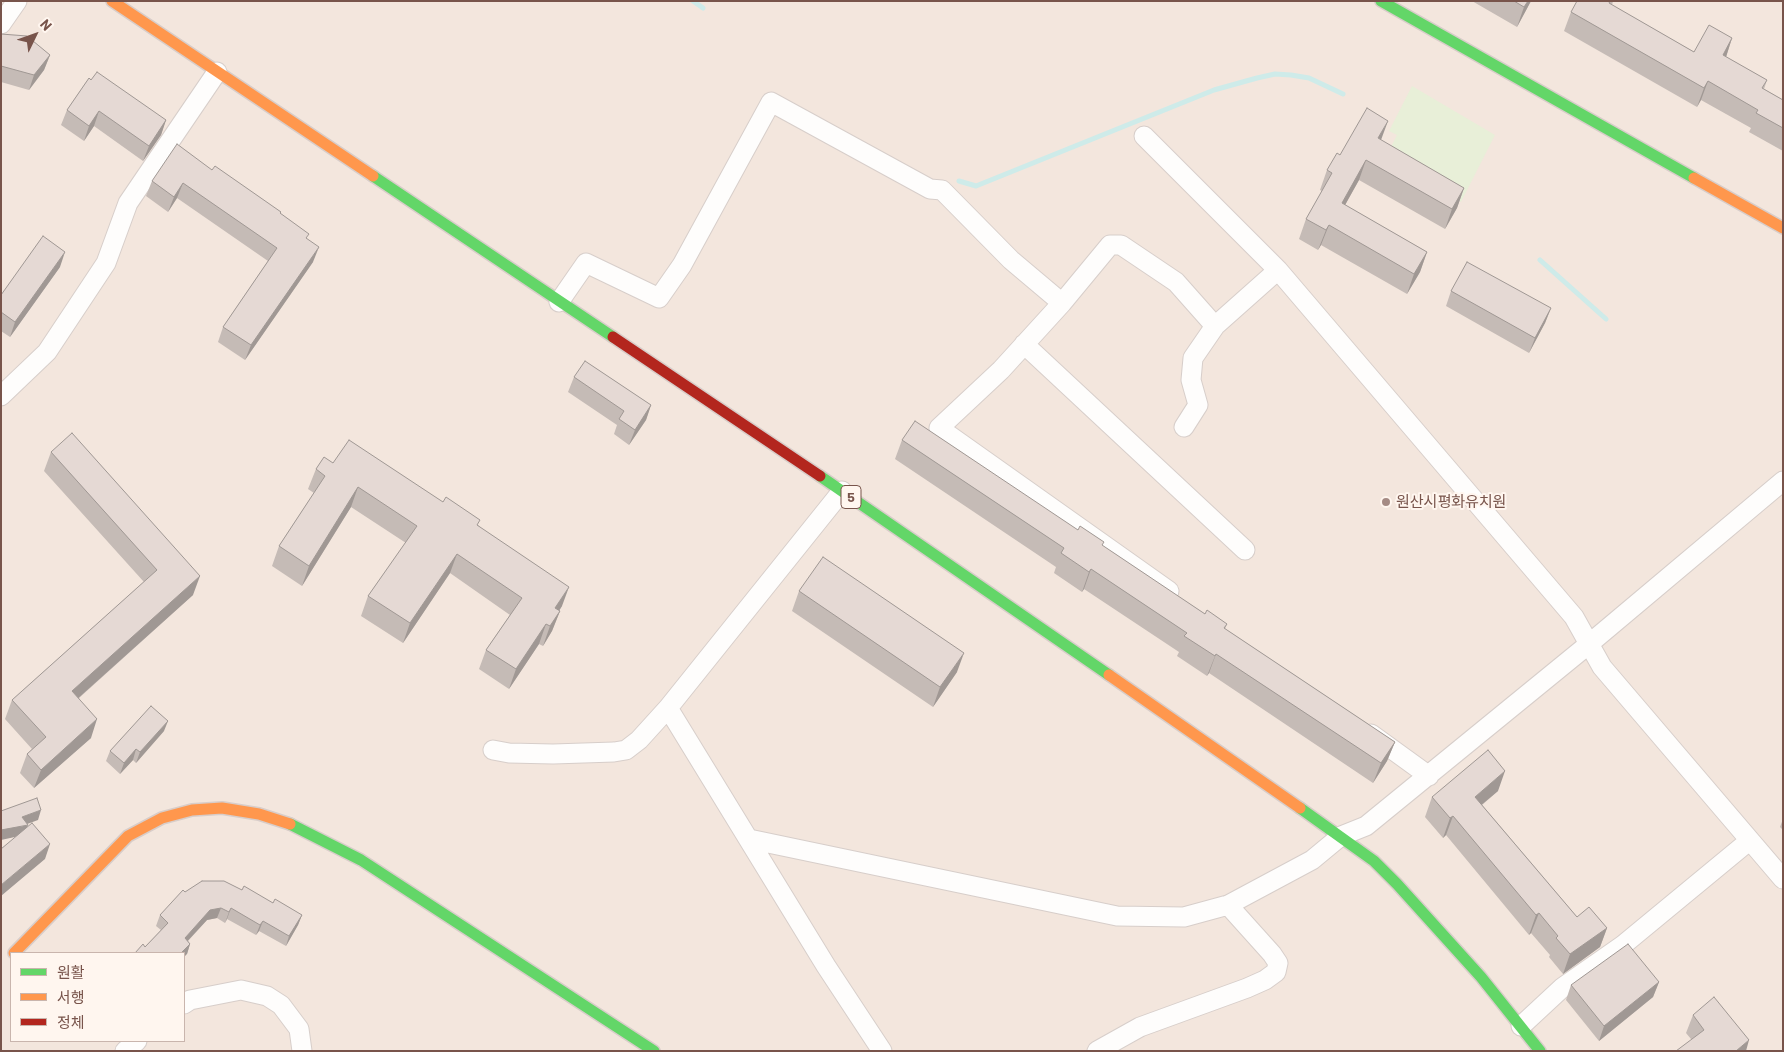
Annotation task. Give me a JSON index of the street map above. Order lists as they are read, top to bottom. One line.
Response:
{"streets":{"main road":["5"]},"places":["원산시평화유치원"],"legend":["원활","서행","정체"],"north":"top right"}
